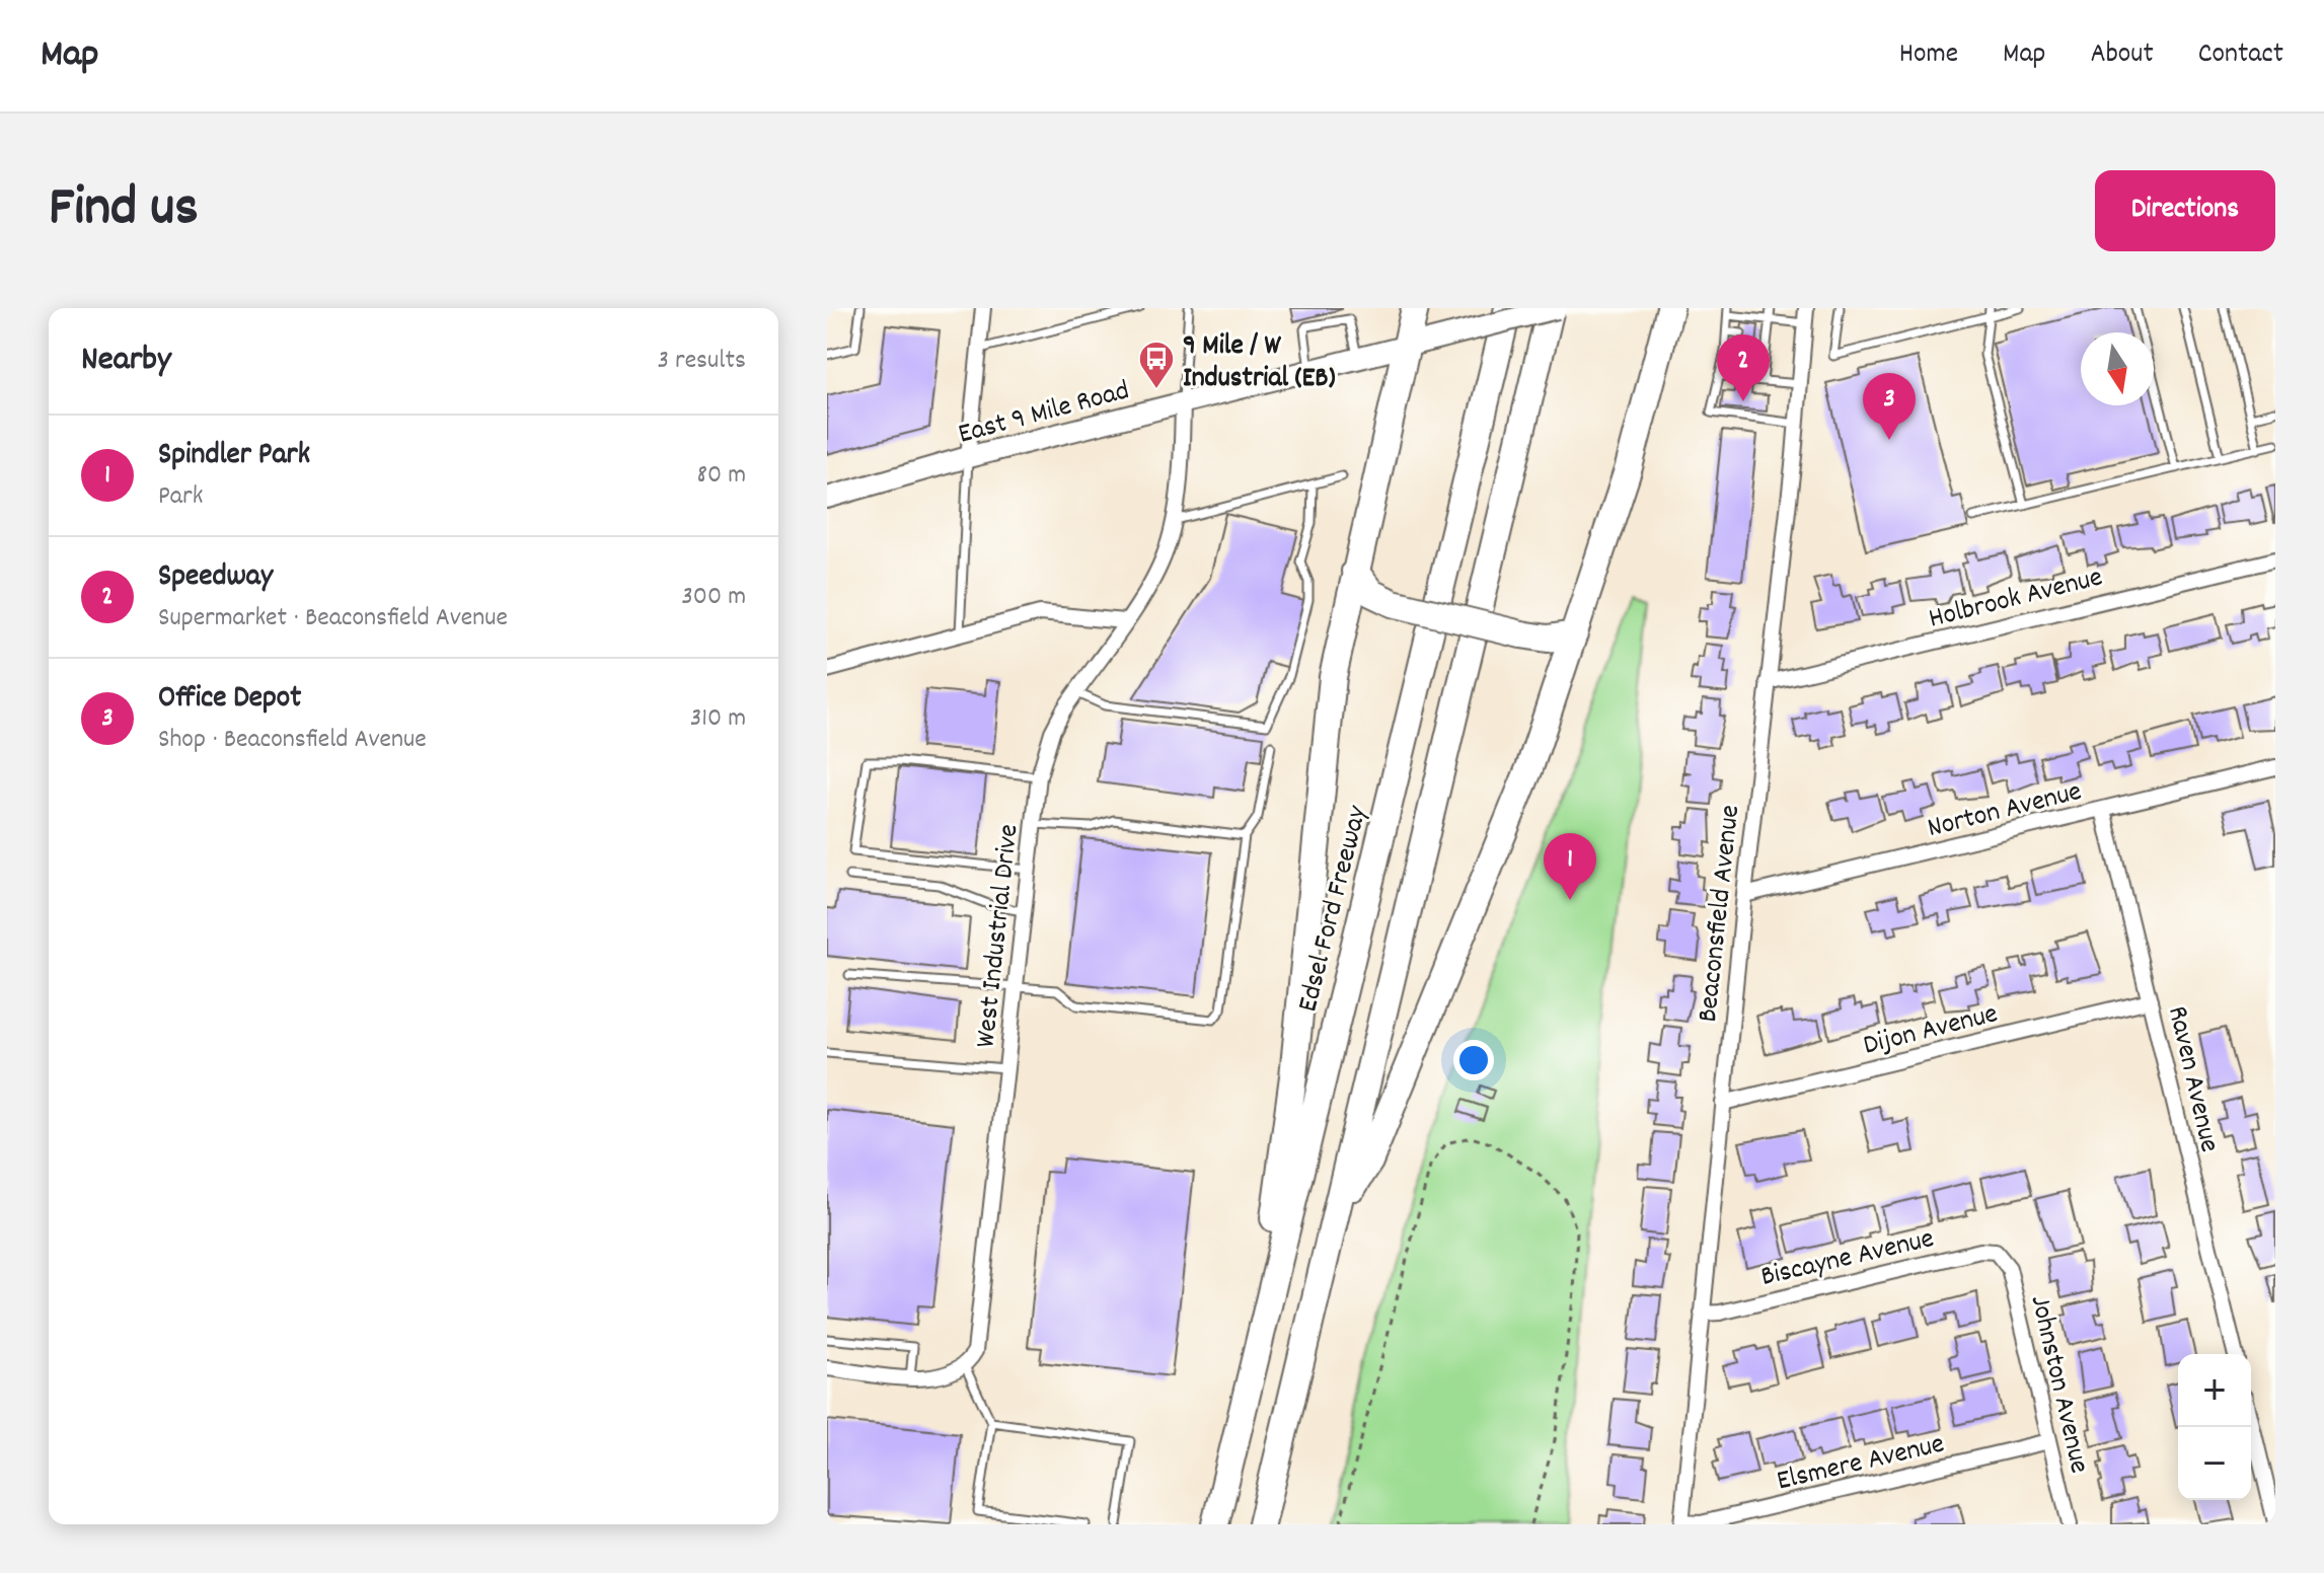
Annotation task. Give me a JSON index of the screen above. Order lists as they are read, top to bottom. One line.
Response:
{"streets":{"highway":["Edsel Ford Freeway"],"main road":["East 9 Mile Road"],"street":["Holbrook Avenue","Norton Avenue","Beaconsfield Avenue","West Industrial Drive","Dijon Avenue","Raven Avenue","Biscayne Avenue","Johnston Avenue","Elsmere Avenue"]},"crossings":[["East 9 Mile Road","West Industrial Drive"],["Holbrook Avenue","Beaconsfield Avenue"],["Norton Avenue","Beaconsfield Avenue"],["Norton Avenue","Raven Avenue"],["Beaconsfield Avenue","Dijon Avenue"],["Beaconsfield Avenue","Biscayne Avenue"],["Beaconsfield Avenue","Elsmere Avenue"],["Dijon Avenue","Raven Avenue"],["Biscayne Avenue","Johnston Avenue"],["Johnston Avenue","Elsmere Avenue"]],"places":{"bus stop":["9 Mile / W Industrial (EB)"]},"north":"bottom","page":{"header":"Map","nav":["Home","Map","About","Contact"],"title":"Find us","buttons":"Directions","heading":["Nearby","3 results"],"pins":["2","3","1"],"list":[{"mark":"1","name":"Spindler Park","note":"Park","value":"80 m"},{"mark":"2","name":"Speedway","note":"Supermarket · Beaconsfield Avenue","value":"300 m"},{"mark":"3","name":"Office Depot","note":"Shop · Beaconsfield Avenue","value":"310 m"}],"map_buttons":["+","−"]}}
